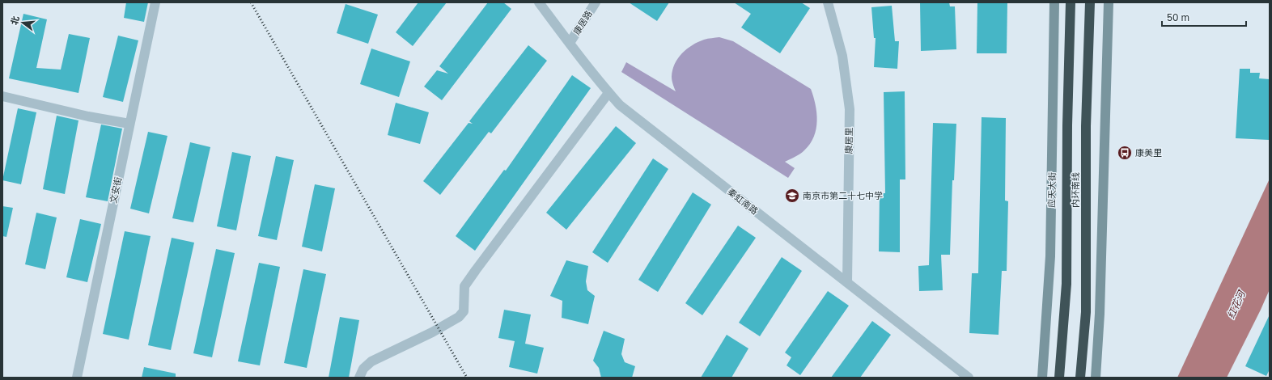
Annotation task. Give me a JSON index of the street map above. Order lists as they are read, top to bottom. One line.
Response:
{"streets":{"highway":["内环南线"],"main road":["应天大街"],"street":["康居路","康居里","文安街","秦虹南路"]},"crossings":[["康居路","秦虹南路"],["康居里","秦虹南路"]],"water":["红花河"],"places":{"bus stop":["康美里"],"school or university":["南京市第二十七中学"]},"scale_bar":"50 m","north":"left"}
